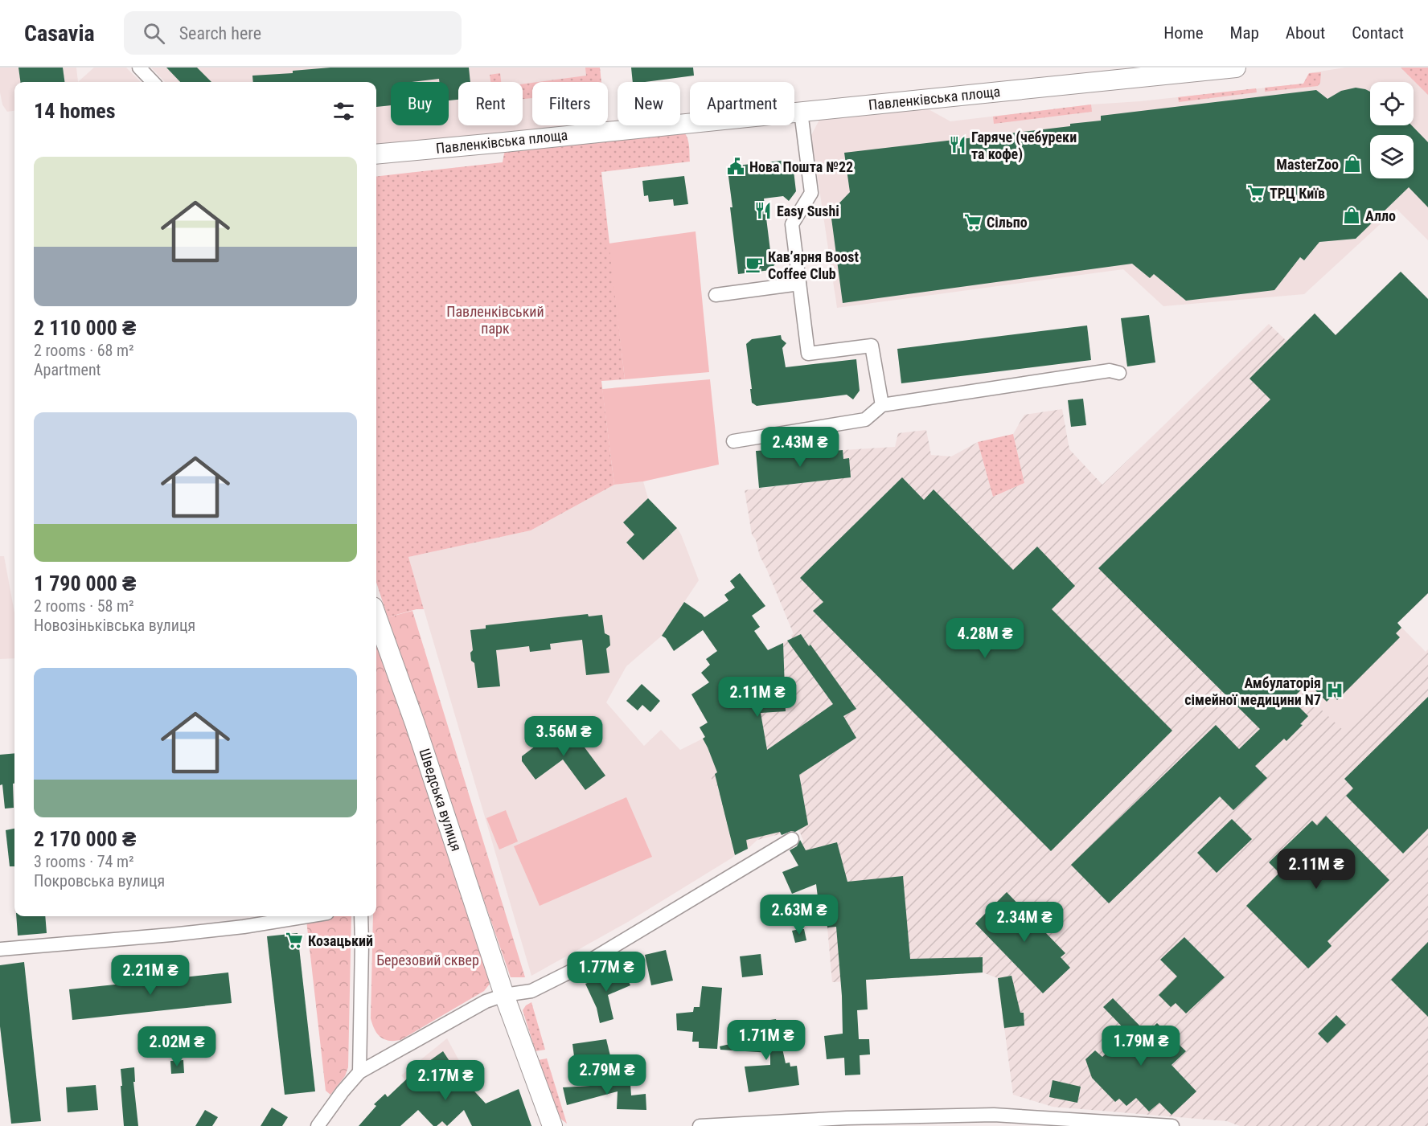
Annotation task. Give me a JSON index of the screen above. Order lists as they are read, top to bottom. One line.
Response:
{"streets":{"street":["Павленківська площа","Шведська вулиця"]},"parks":["Павленківський парк","Березовий сквер"],"places":{"restaurant":["Гаряче (чебуреки та кофе)","Easy Sushi"],"shop":["MasterZoo","Алло"],"public building":["Нова Пошта №22"],"supermarket":["ТРЦ Київ","Сільпо","Козацький"],"cafe":["Кав’ярня Boost Coffee Club"],"hospital":["Амбулаторія сімейної медицини N7"]},"page":{"header":"Casavia","search":"Search here","nav":["Home","Map","About","Contact"],"chip":["Buy","Rent","Filters","New","Apartment"],"heading":"14 homes","list":[{"name":"2 110 000 ₴","note":"2 rooms · 68 m² · Apartment"},{"name":"1 790 000 ₴","note":"2 rooms · 58 m² · Новозіньківська вулиця"},{"name":"2 170 000 ₴","note":"3 rooms · 74 m² · Покровська вулиця"}],"price":["2.43M ₴","4.28M ₴","2.11M ₴","3.56M ₴","2.11M ₴","2.63M ₴","2.34M ₴","1.77M ₴","2.21M ₴","1.71M ₴","1.79M ₴","2.02M ₴","2.79M ₴","2.17M ₴"]}}
